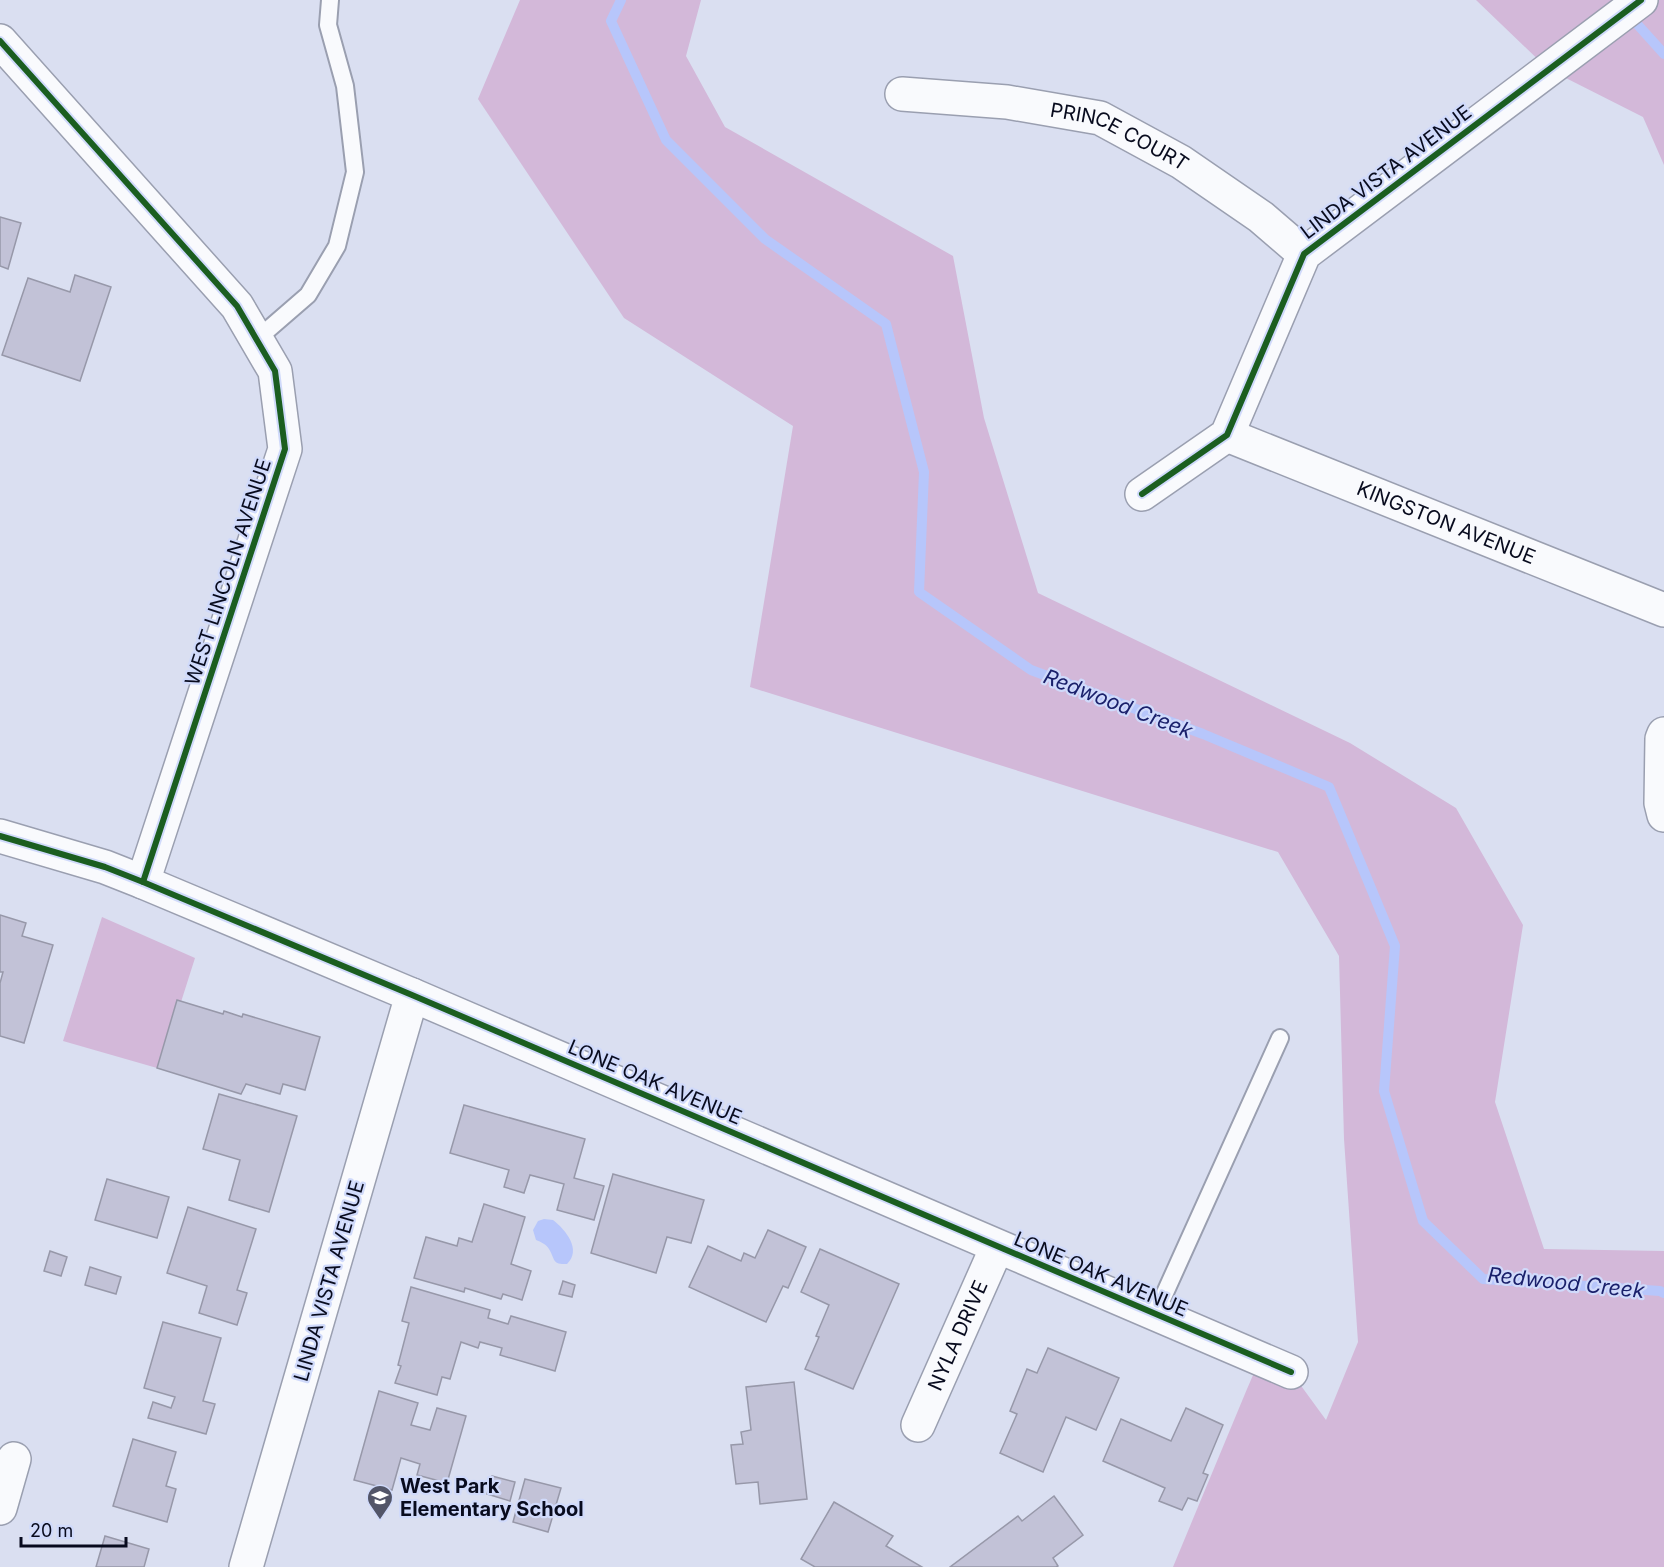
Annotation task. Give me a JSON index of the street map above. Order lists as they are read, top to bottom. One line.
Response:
{"streets":{"street":["PRINCE COURT","LINDA VISTA AVENUE","KINGSTON AVENUE","WEST LINCOLN AVENUE","LONE OAK AVENUE","NYLA DRIVE"]},"crossings":[["PRINCE COURT","LINDA VISTA AVENUE"],["LINDA VISTA AVENUE","KINGSTON AVENUE"],["LINDA VISTA AVENUE","LONE OAK AVENUE"],["WEST LINCOLN AVENUE","LONE OAK AVENUE"],["LONE OAK AVENUE","NYLA DRIVE"]],"water":["Redwood Creek"],"places":{"school or university":["West Park Elementary School"]},"scale_bar":"20 m"}
